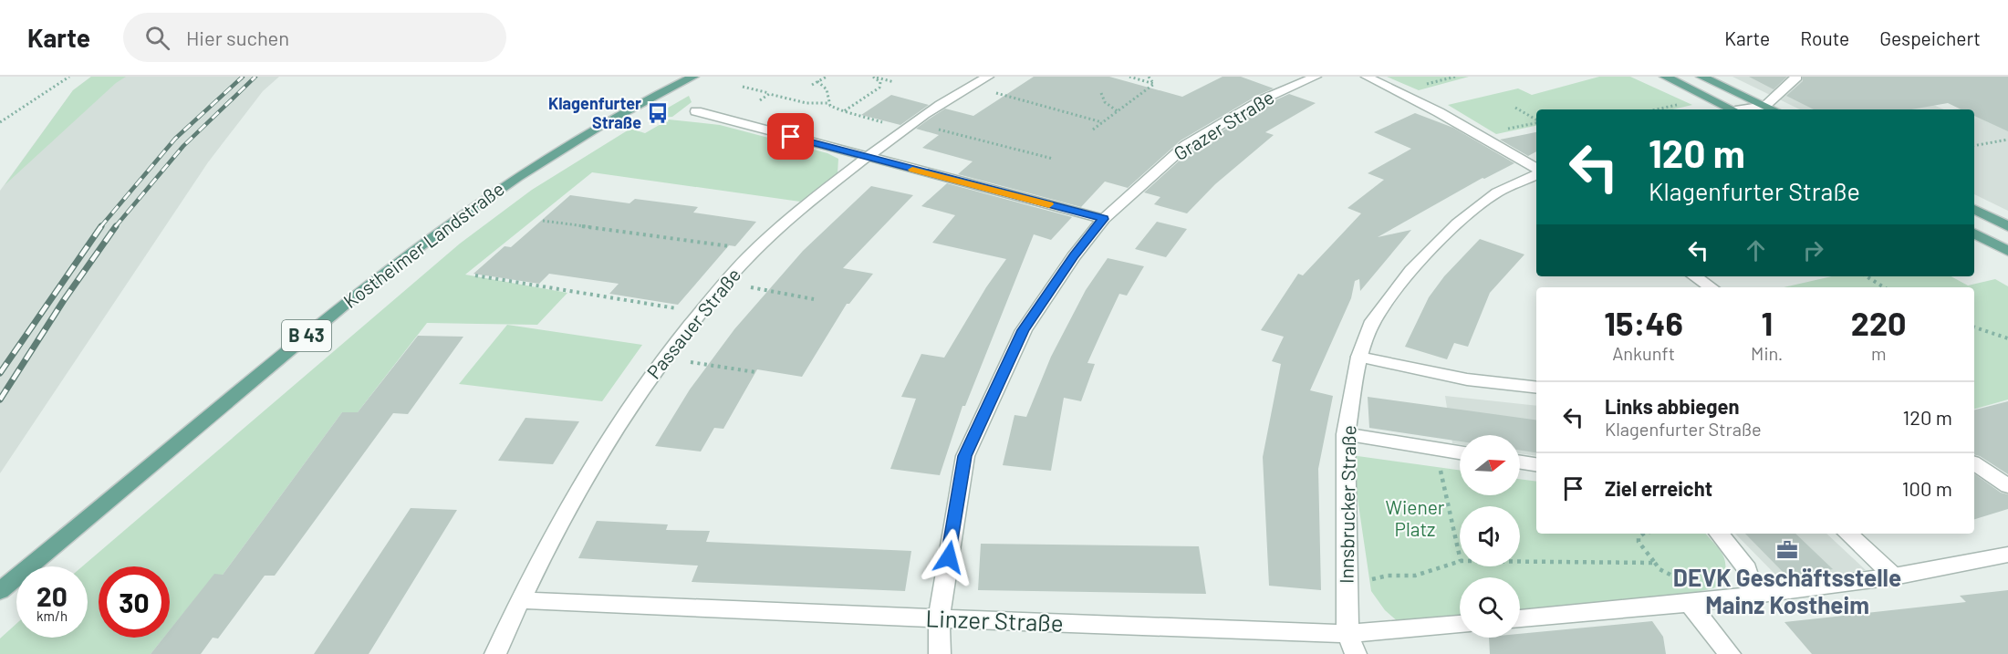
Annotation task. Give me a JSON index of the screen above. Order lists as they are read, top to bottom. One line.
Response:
{"streets":{"main road":["Kostheimer Landstraße","B 43"],"street":["Grazer Straße","Passauer Straße","Innsbrucker Straße","Linzer Straße"]},"crossings":[["Grazer Straße","Linzer Straße"],["Passauer Straße","Linzer Straße"],["Innsbrucker Straße","Linzer Straße"]],"parks":["Wiener Platz"],"places":{"bus stop":["Klagenfurter Straße"],"office":["DEVK Geschäftsstelle Mainz Kostheim"]},"north":"right","page":{"header":"Karte","search":"Hier suchen","nav":["Karte","Route","Gespeichert"],"turn":["120 m","Klagenfurter Straße"],"eta":["15:46","Ankunft","1","Min.","220","m"],"list":[{"name":"Links abbiegen","note":"Klagenfurter Straße","value":"120 m"},{"name":"Ziel erreicht","value":"100 m"}],"speed":"20 km/h","limit":"30"}}
